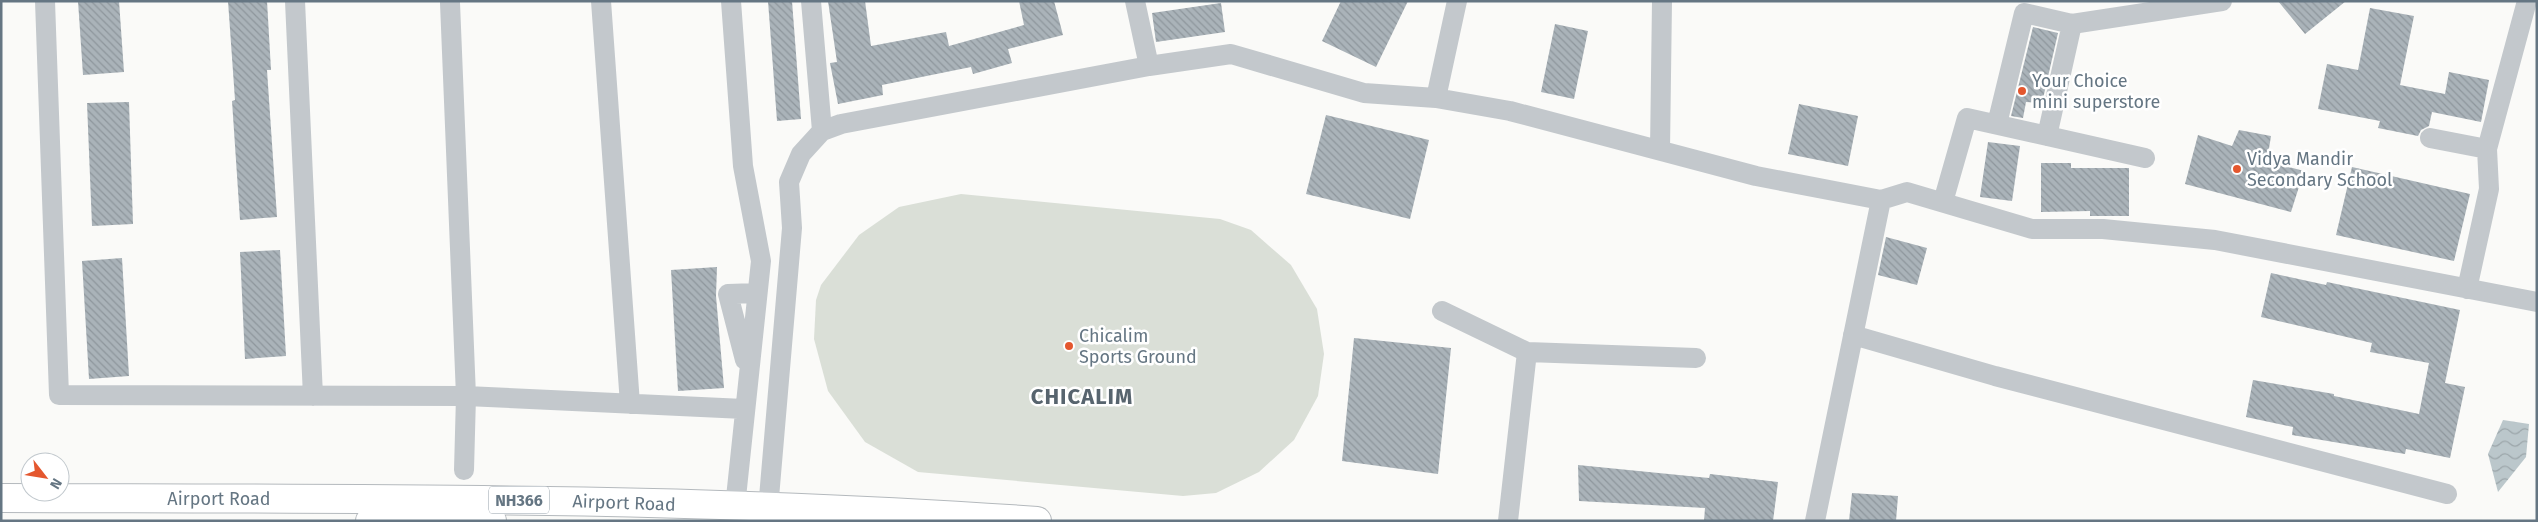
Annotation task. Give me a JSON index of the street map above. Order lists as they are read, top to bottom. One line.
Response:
{"streets":{"highway":["Airport Road","NH366"]},"districts":["CHICALIM"],"places":["Your Choice mini superstore","Vidya Mandir Secondary School","Chicalim Sports Ground"],"north":"bottom right"}
